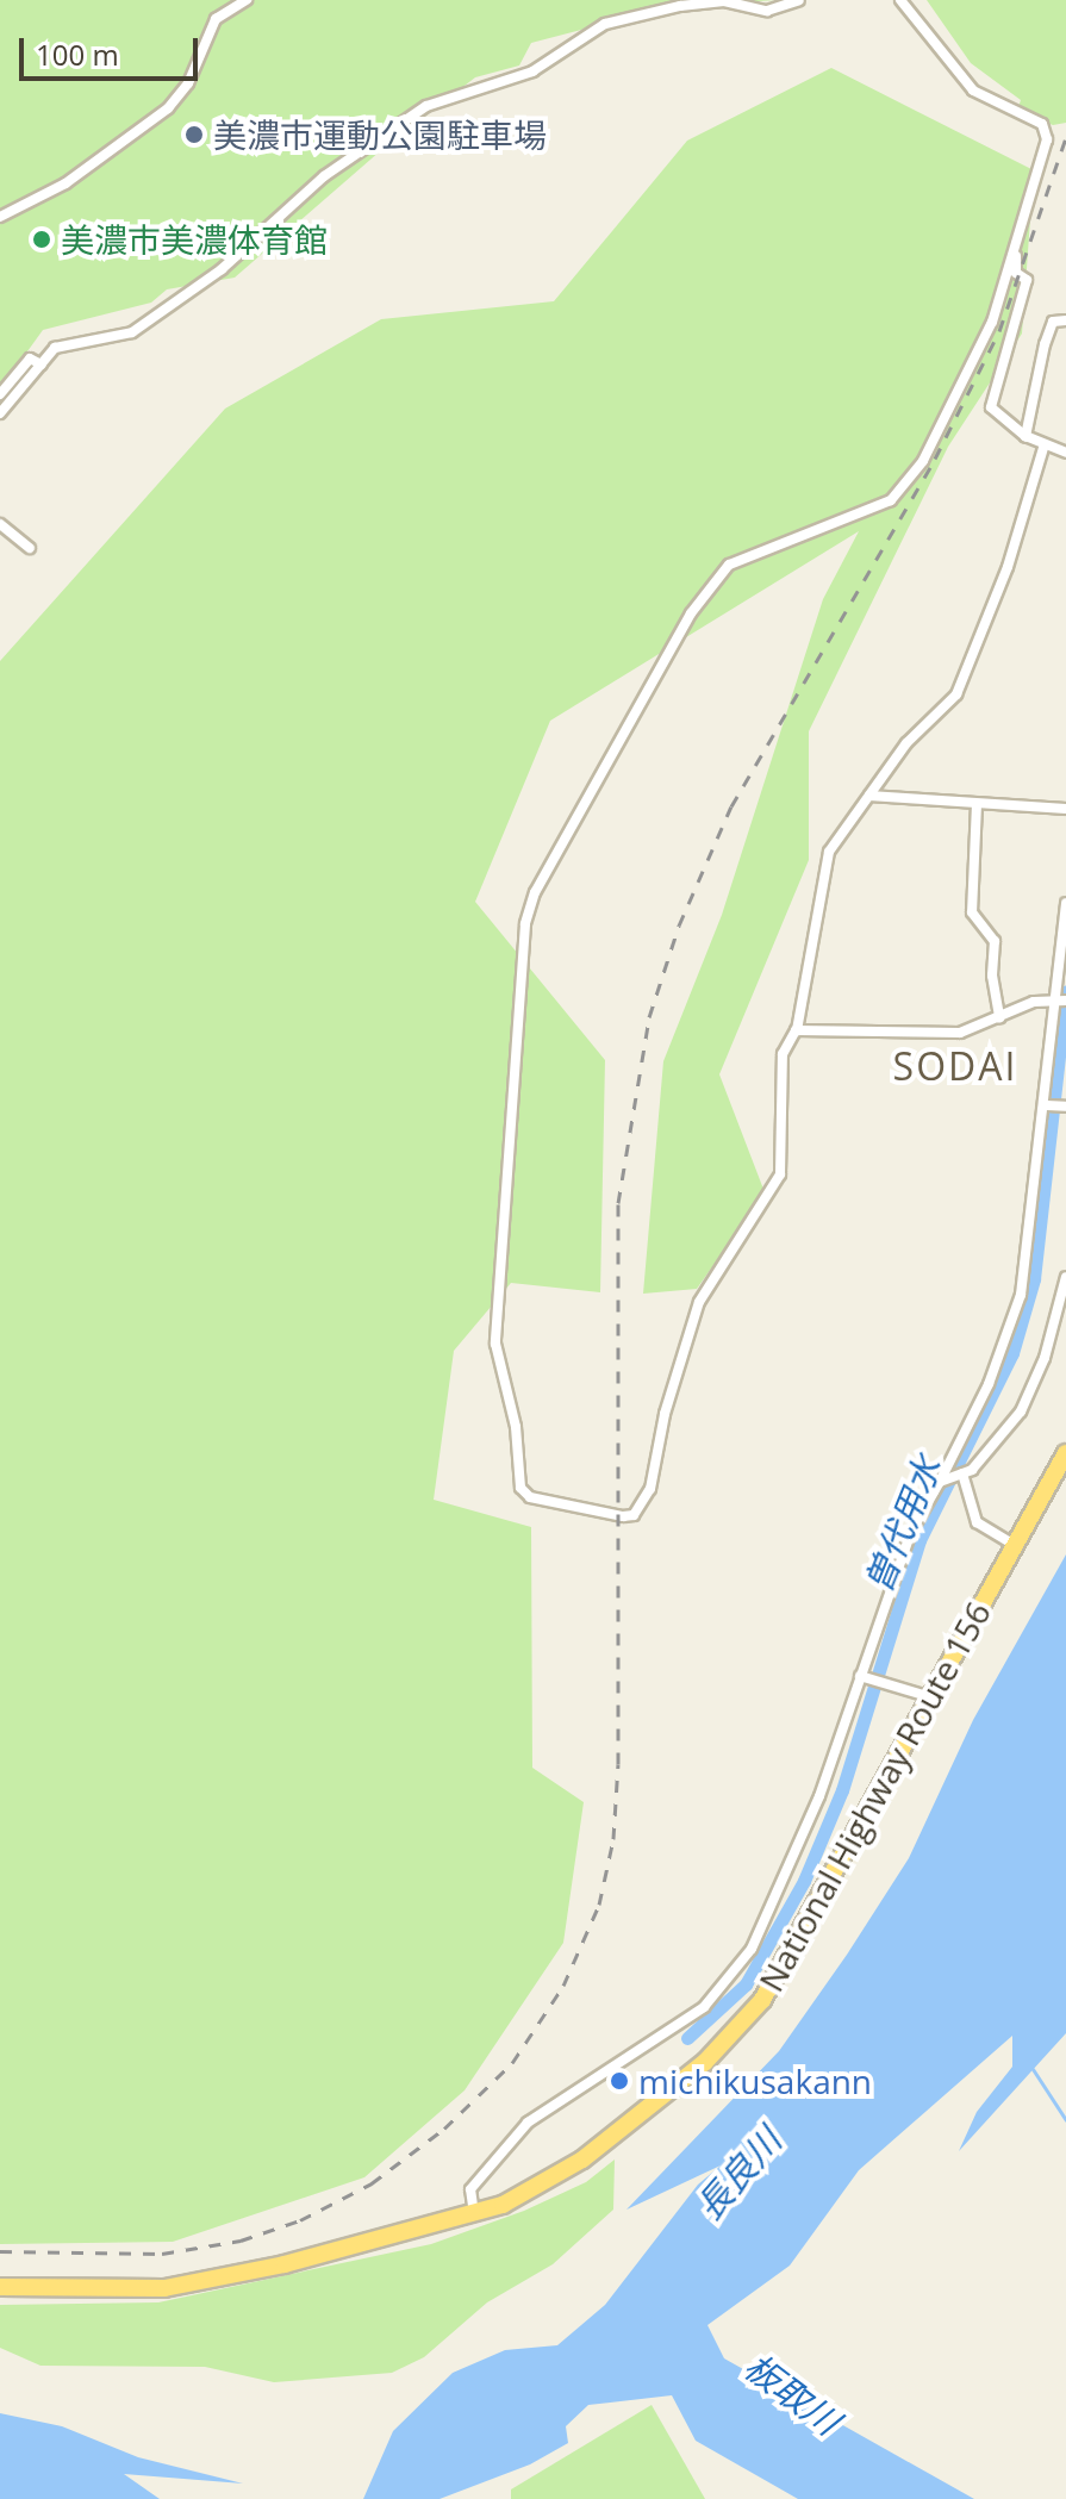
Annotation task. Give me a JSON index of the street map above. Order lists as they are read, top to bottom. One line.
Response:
{"streets":{"highway":["National Highway Route 156"]},"districts":["SODAI"],"water":["曽代用水","長良川","板取川"],"places":["美濃市運動公園駐車場","美濃市美濃体育館","michikusakann"],"scale_bar":"100 m"}
